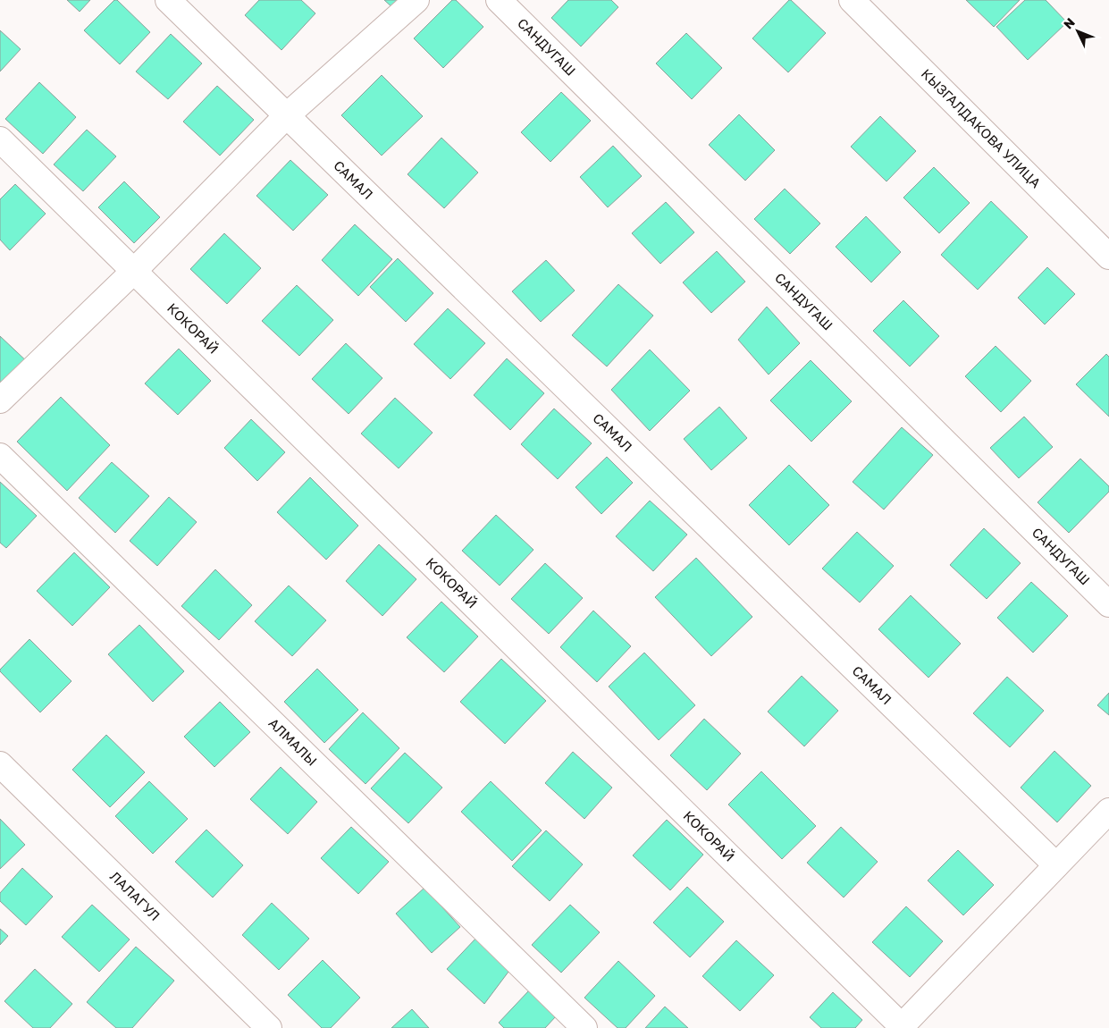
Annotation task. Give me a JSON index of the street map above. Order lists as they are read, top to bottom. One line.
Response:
{"streets":{"street":["САНДУГАШ","КЫЗГАЛДАКОВА УЛИЦА","САМАЛ","КОКОРАЙ","АЛМАЛЫ","ЛАЛАГУЛ"]},"north":"top left"}
